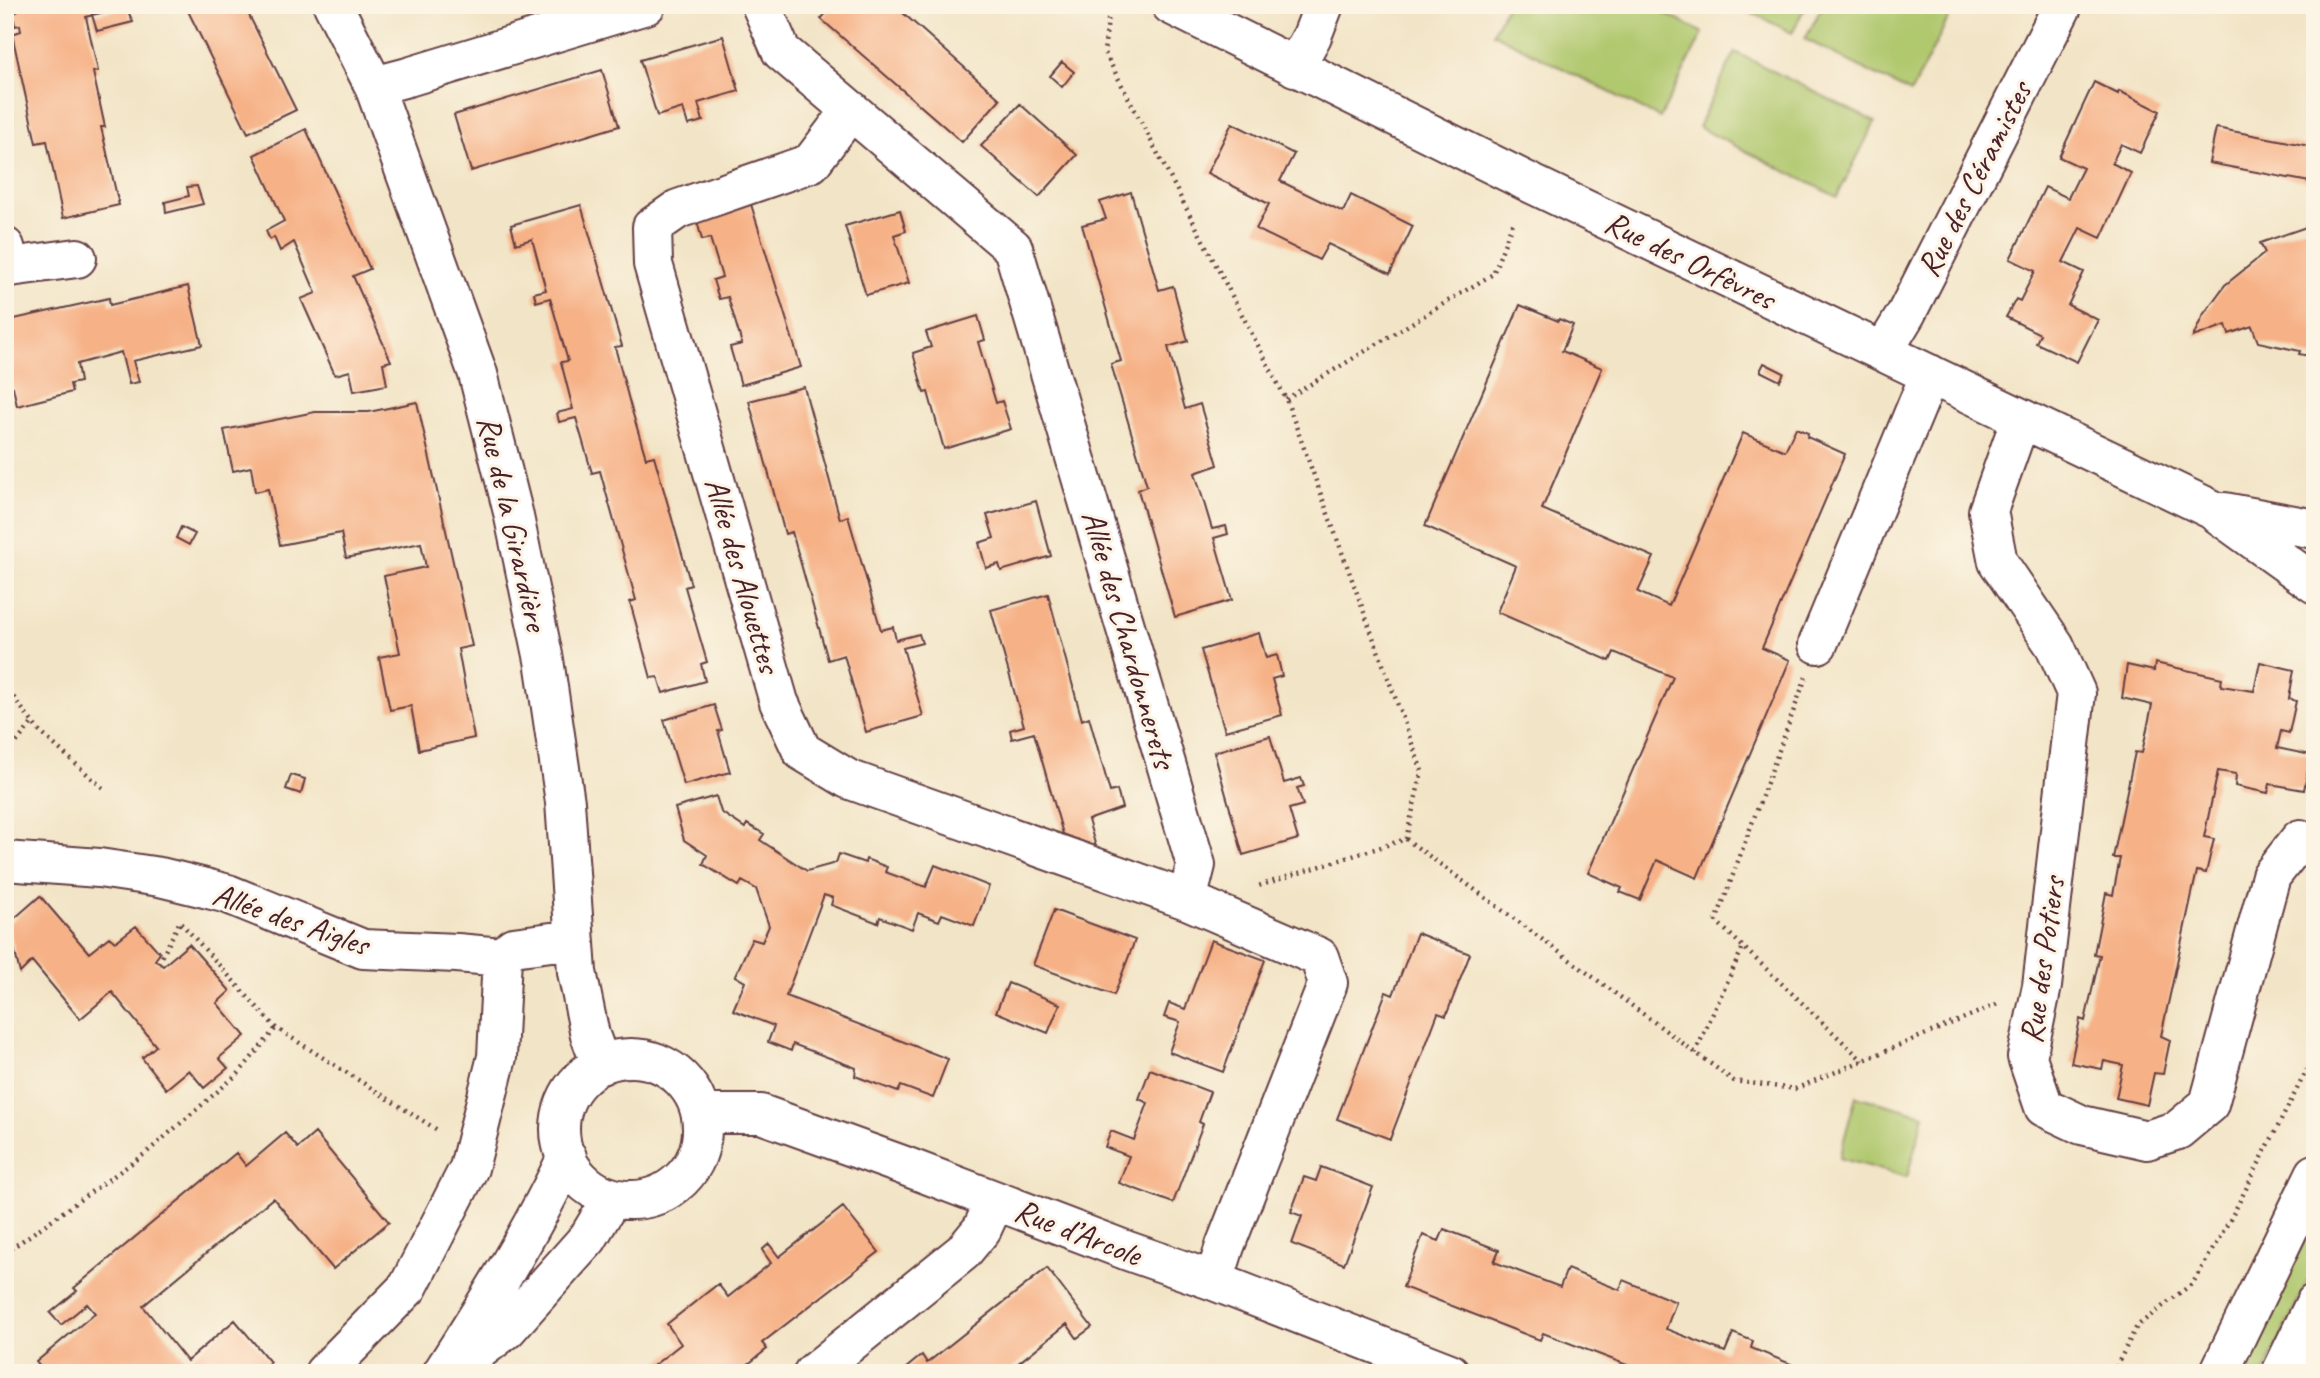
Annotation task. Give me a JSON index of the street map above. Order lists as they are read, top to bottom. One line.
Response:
{"streets":{"street":["Rue des Céramistes","Rue des Orfèvres","Rue de la Girardière","Allée des Alouettes","Allée des Chardonnerets","Allée des Aigles","Rue des Potiers","Rue d’Arcole"]},"crossings":[["Rue des Céramistes","Rue des Orfèvres"],["Rue des Orfèvres","Rue des Potiers"],["Rue de la Girardière","Allée des Aigles"],["Rue de la Girardière","Rue d’Arcole"],["Allée des Alouettes","Allée des Chardonnerets"]]}
